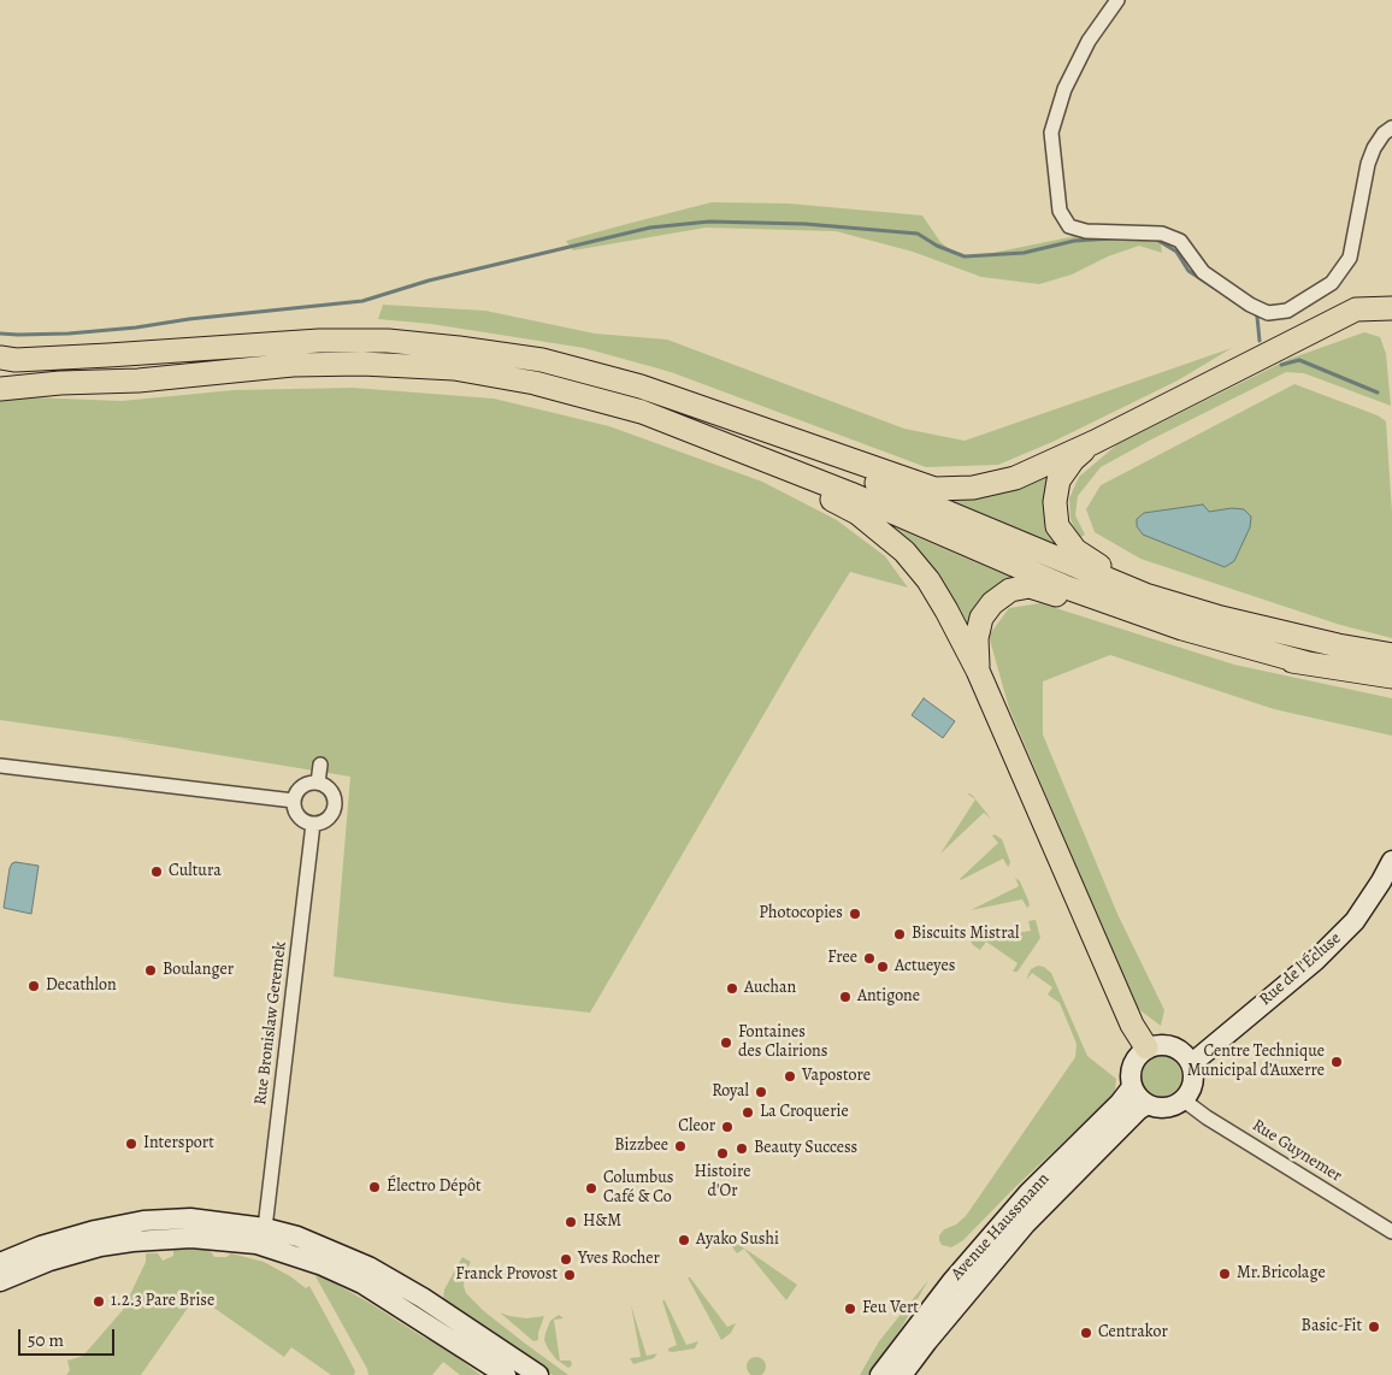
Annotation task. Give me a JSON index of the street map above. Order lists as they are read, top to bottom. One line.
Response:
{"streets":{"street":["Rue de l'Écluse","Rue Bronislaw Geremek","Rue Guynemer","Avenue Haussmann"]},"crossings":[["Rue de l'Écluse","Rue Guynemer"],["Rue de l'Écluse","Avenue Haussmann"],["Rue Guynemer","Avenue Haussmann"]],"places":["Cultura","Photocopies","Biscuits Mistral","Free","Actueyes","Boulanger","Decathlon","Auchan","Antigone","Fontaines des Clairions","Centre Technique Municipal d’Auxerre","Vapostore","Royal","La Croquerie","Cleor","Intersport","Bizzbee","Beauty Success","Histoire d'Or","Électro Dépôt","Columbus Café & Co","H&M","Ayako Sushi","Yves Rocher","Mr.Bricolage","Franck Provost","1.2.3 Pare Brise","Feu Vert","Basic-Fit","Centrakor"],"scale_bar":"50 m"}
